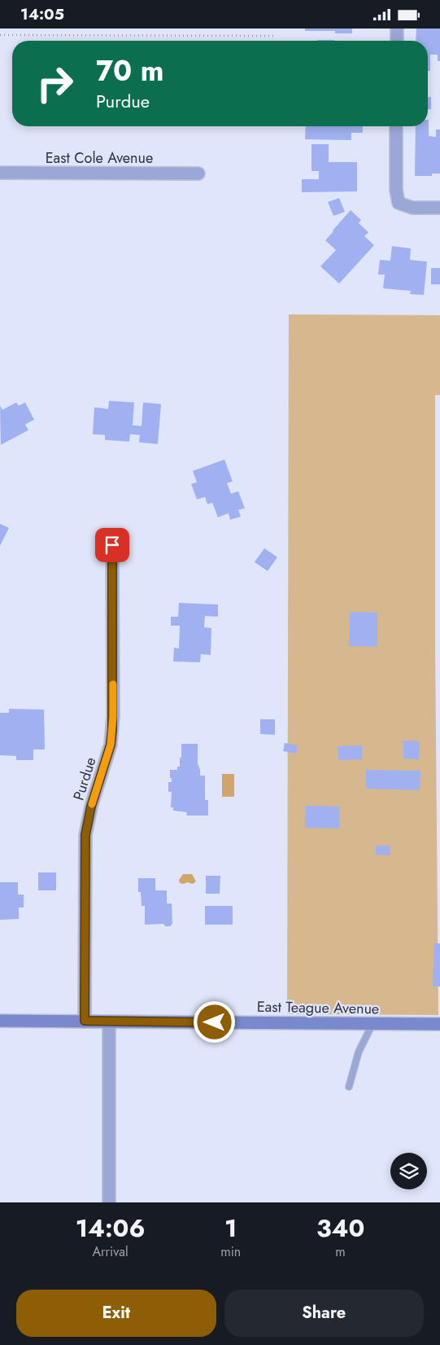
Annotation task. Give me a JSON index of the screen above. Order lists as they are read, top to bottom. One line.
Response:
{"streets":{"street":["East Cole Avenue","Purdue","East Teague Avenue"]},"crossings":[["Purdue","East Teague Avenue"]],"page":{"status":"14:05","turn":["70 m","Purdue"],"eta":["14:06","Arrival","1","min","340","m"],"buttons":["Exit","Share"]}}
